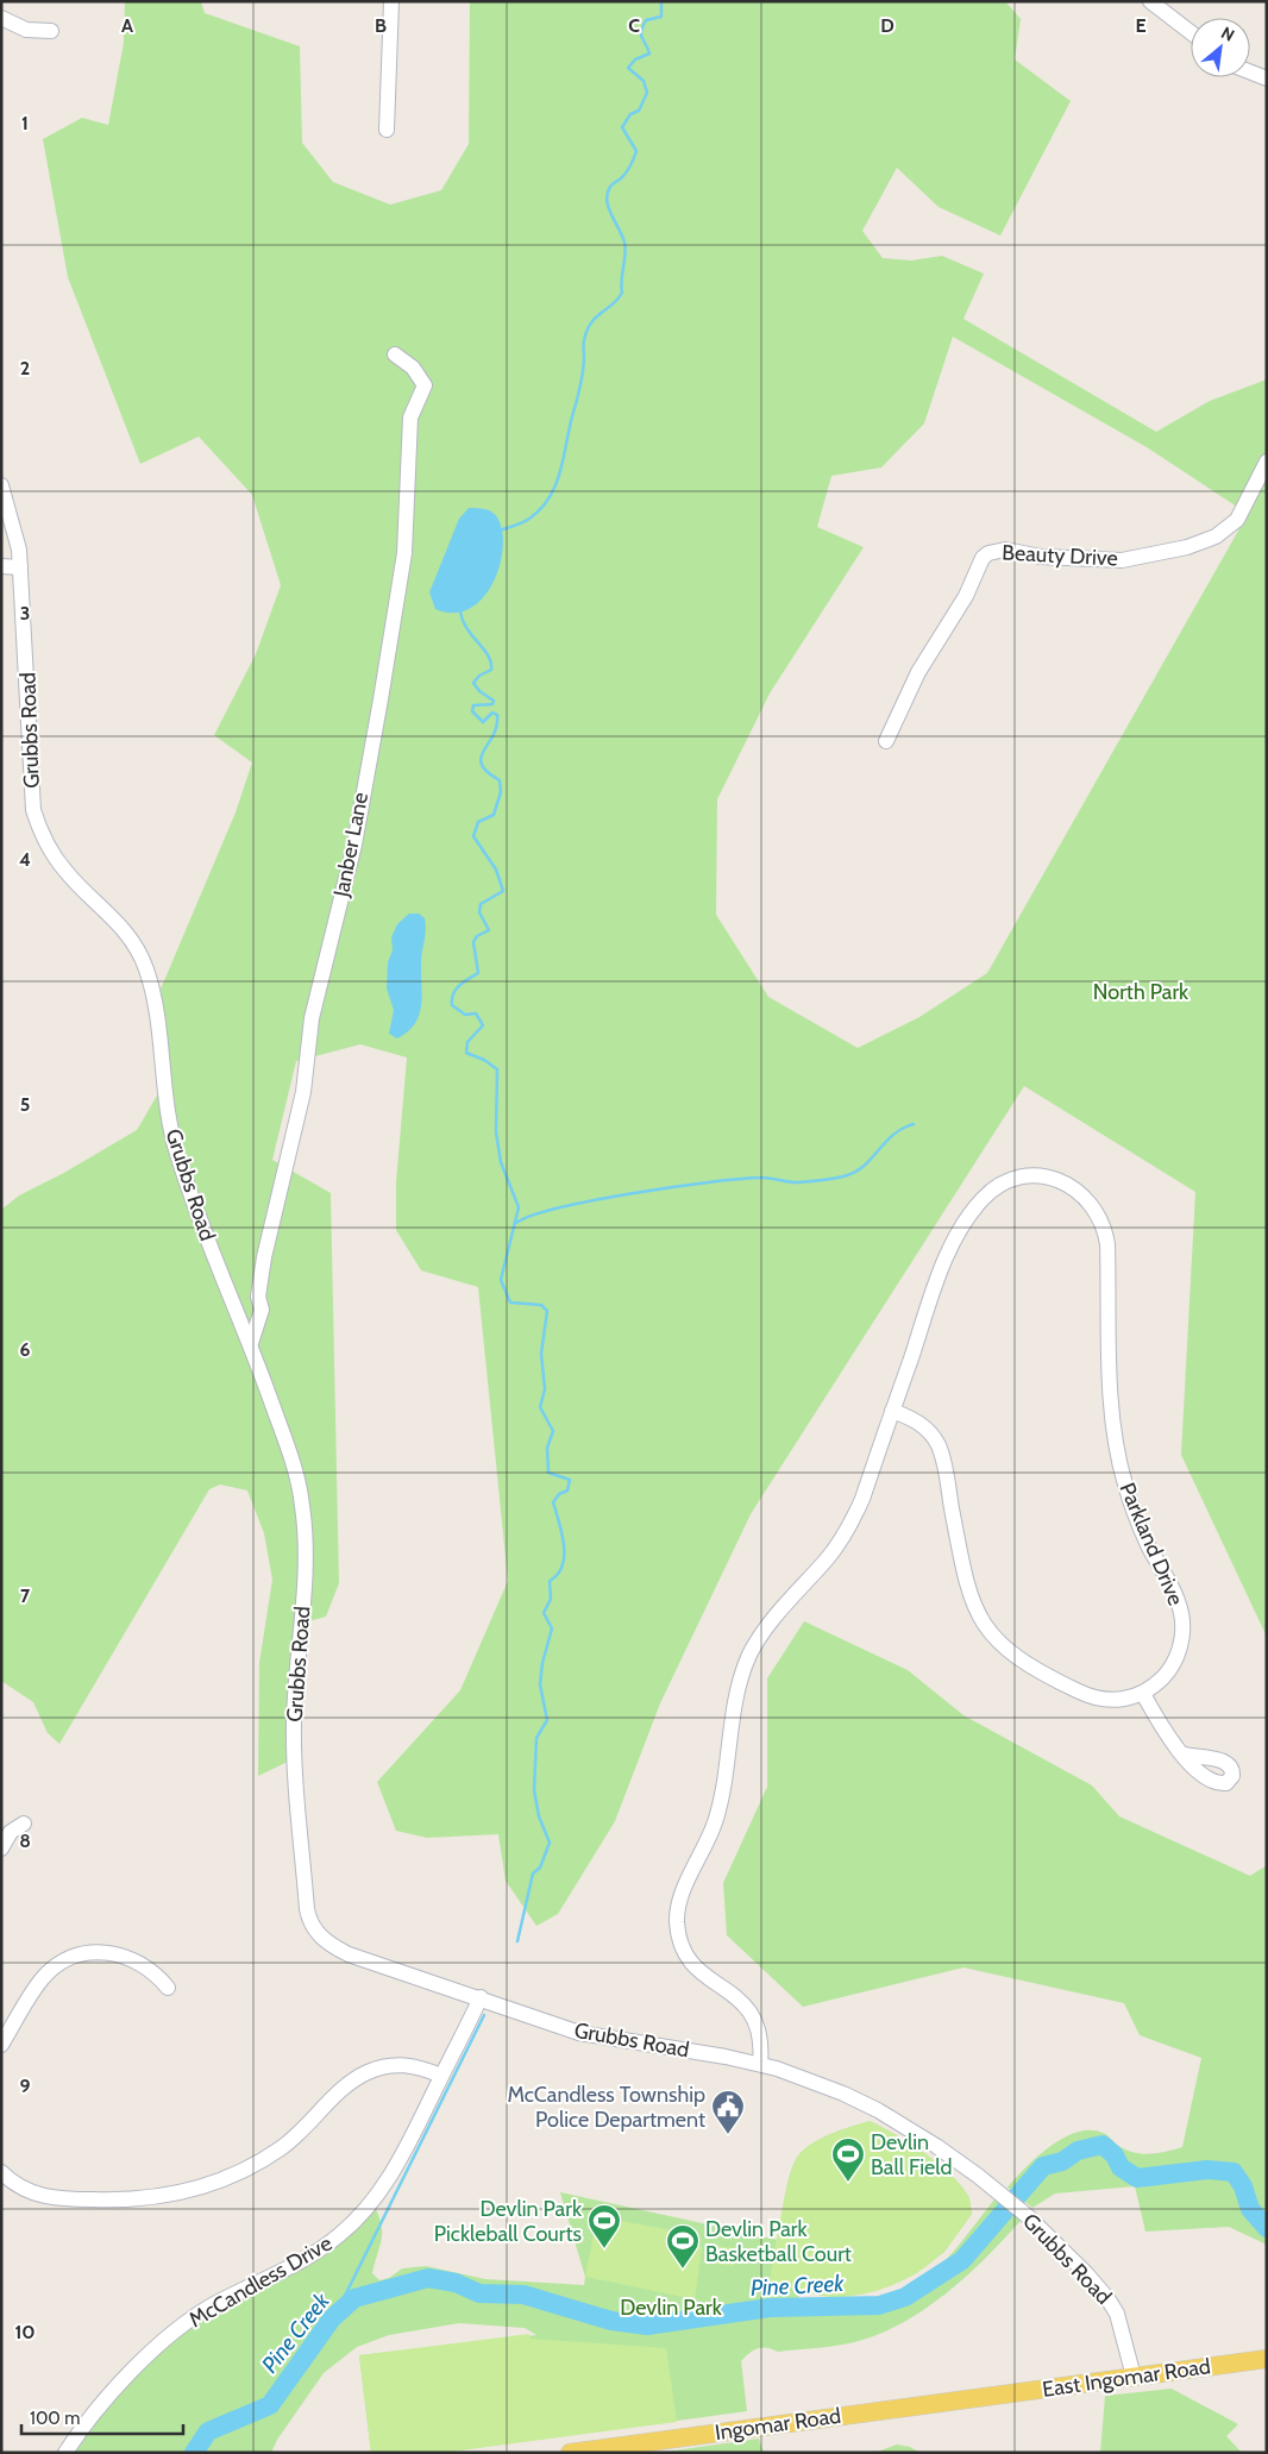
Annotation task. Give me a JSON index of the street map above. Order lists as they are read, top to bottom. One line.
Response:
{"streets":{"main road":["East Ingomar Road","Ingomar Road"],"street":["Beauty Drive","Grubbs Road","Janber Lane","Parkland Drive","McCandless Drive"]},"crossings":[["Grubbs Road","Janber Lane"],["Grubbs Road","Parkland Drive"],["Grubbs Road","McCandless Drive"],["Grubbs Road","East Ingomar Road"],["East Ingomar Road","Ingomar Road"]],"water":["Pine Creek"],"parks":["North Park","Devlin Park"],"places":{"public building":["McCandless Township Police Department"],"sports":["Devlin Ball Field","Devlin Park Pickleball Courts","Devlin Park Basketball Court"]},"scale_bar":"100 m","north":"top right","grid":{"columns":["A","B","C","D","E"],"rows":["1","2","3","4","5","6","7","8","9","10"]}}
